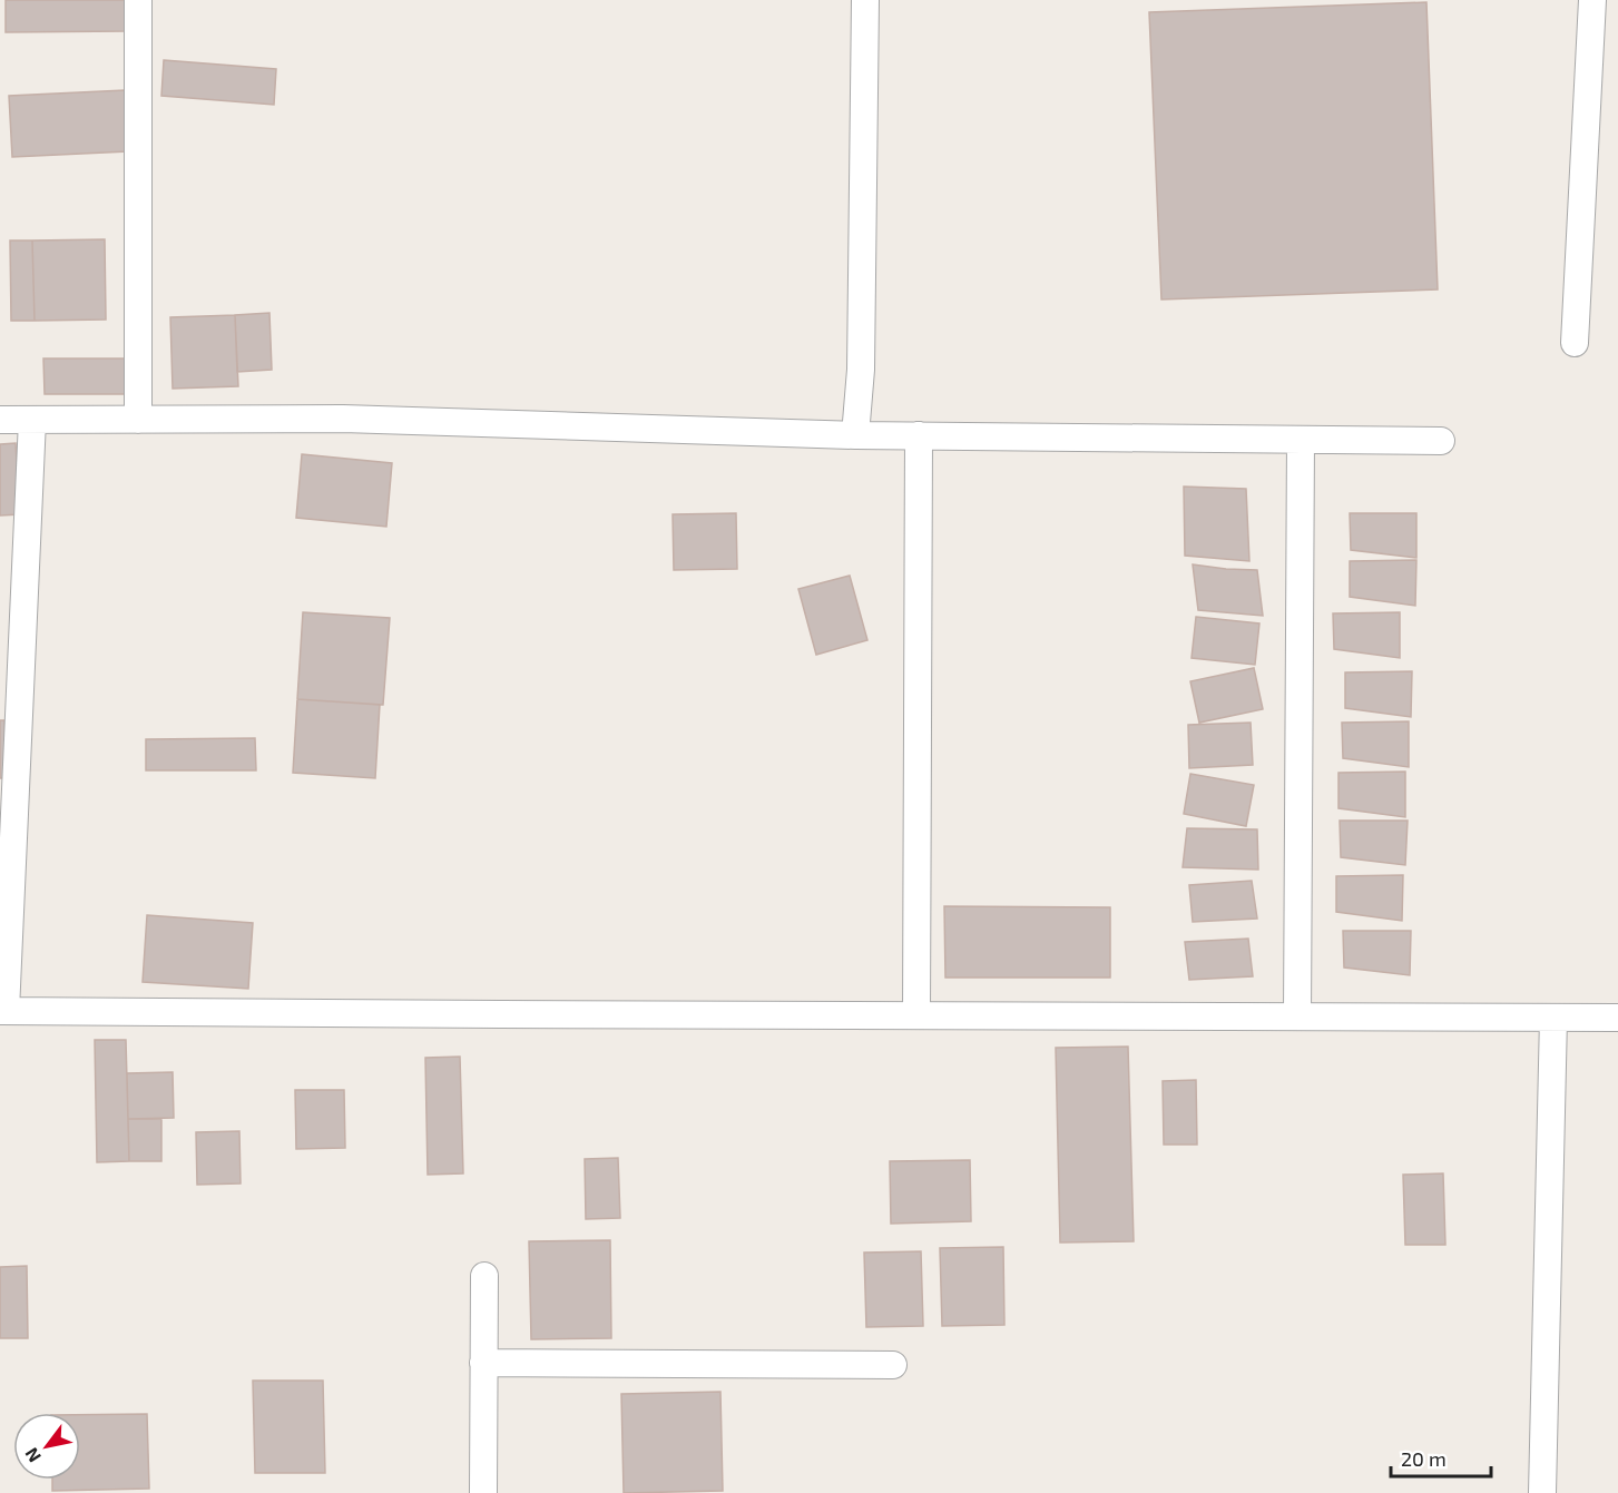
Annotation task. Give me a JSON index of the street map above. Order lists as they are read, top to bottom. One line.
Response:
{"scale_bar":"20 m","north":"bottom left"}
